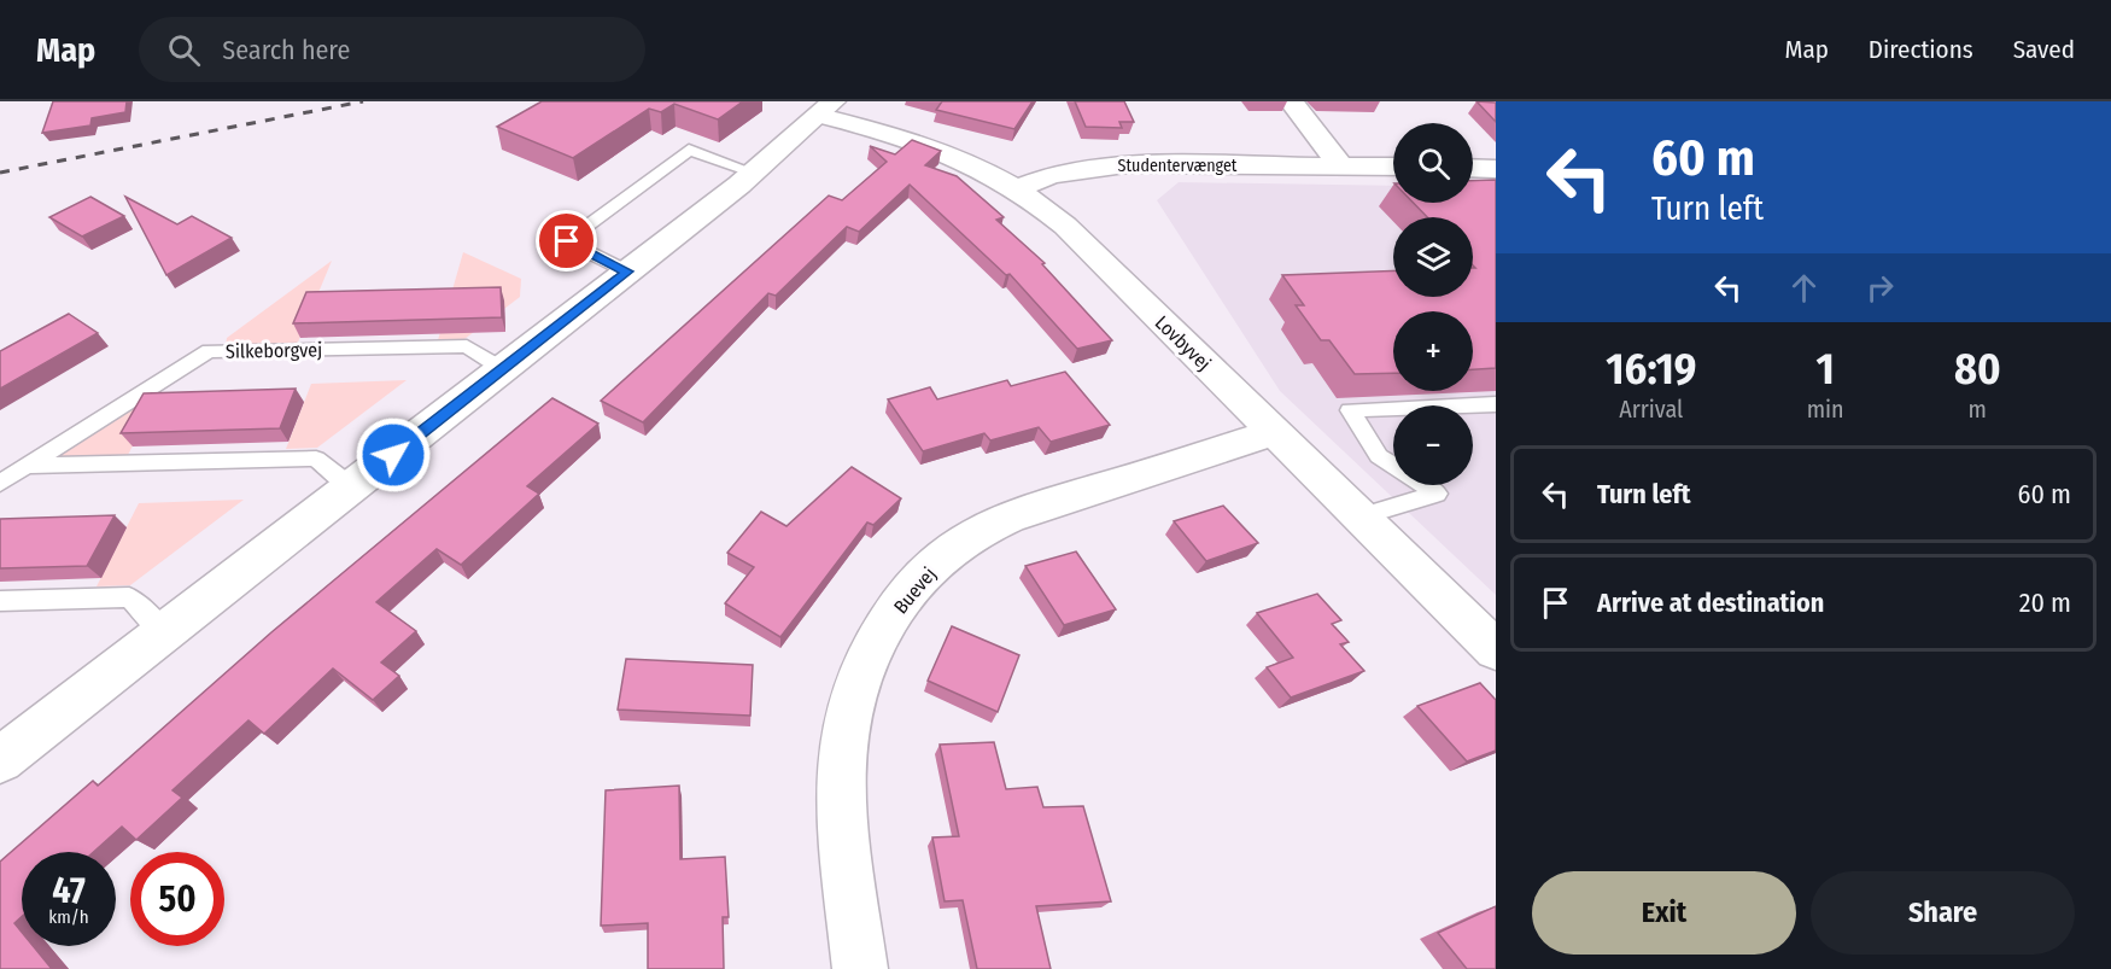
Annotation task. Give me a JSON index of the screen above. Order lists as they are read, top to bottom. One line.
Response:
{"streets":{"street":["Studentervænget","Lovbyvej","Buevej"],"lane":["Silkeborgvej"]},"crossings":[["Studentervænget","Lovbyvej"],["Lovbyvej","Buevej"]],"page":{"header":"Map","search":"Search here","nav":["Map","Directions","Saved"],"turn":["60 m","Turn left"],"map_buttons":["+","−"],"eta":["16:19","Arrival","1","min","80","m"],"list":[{"name":"Turn left","value":"60 m"},{"name":"Arrive at destination","value":"20 m"}],"speed":"47 km/h","limit":"50","buttons":["Exit","Share"]}}
